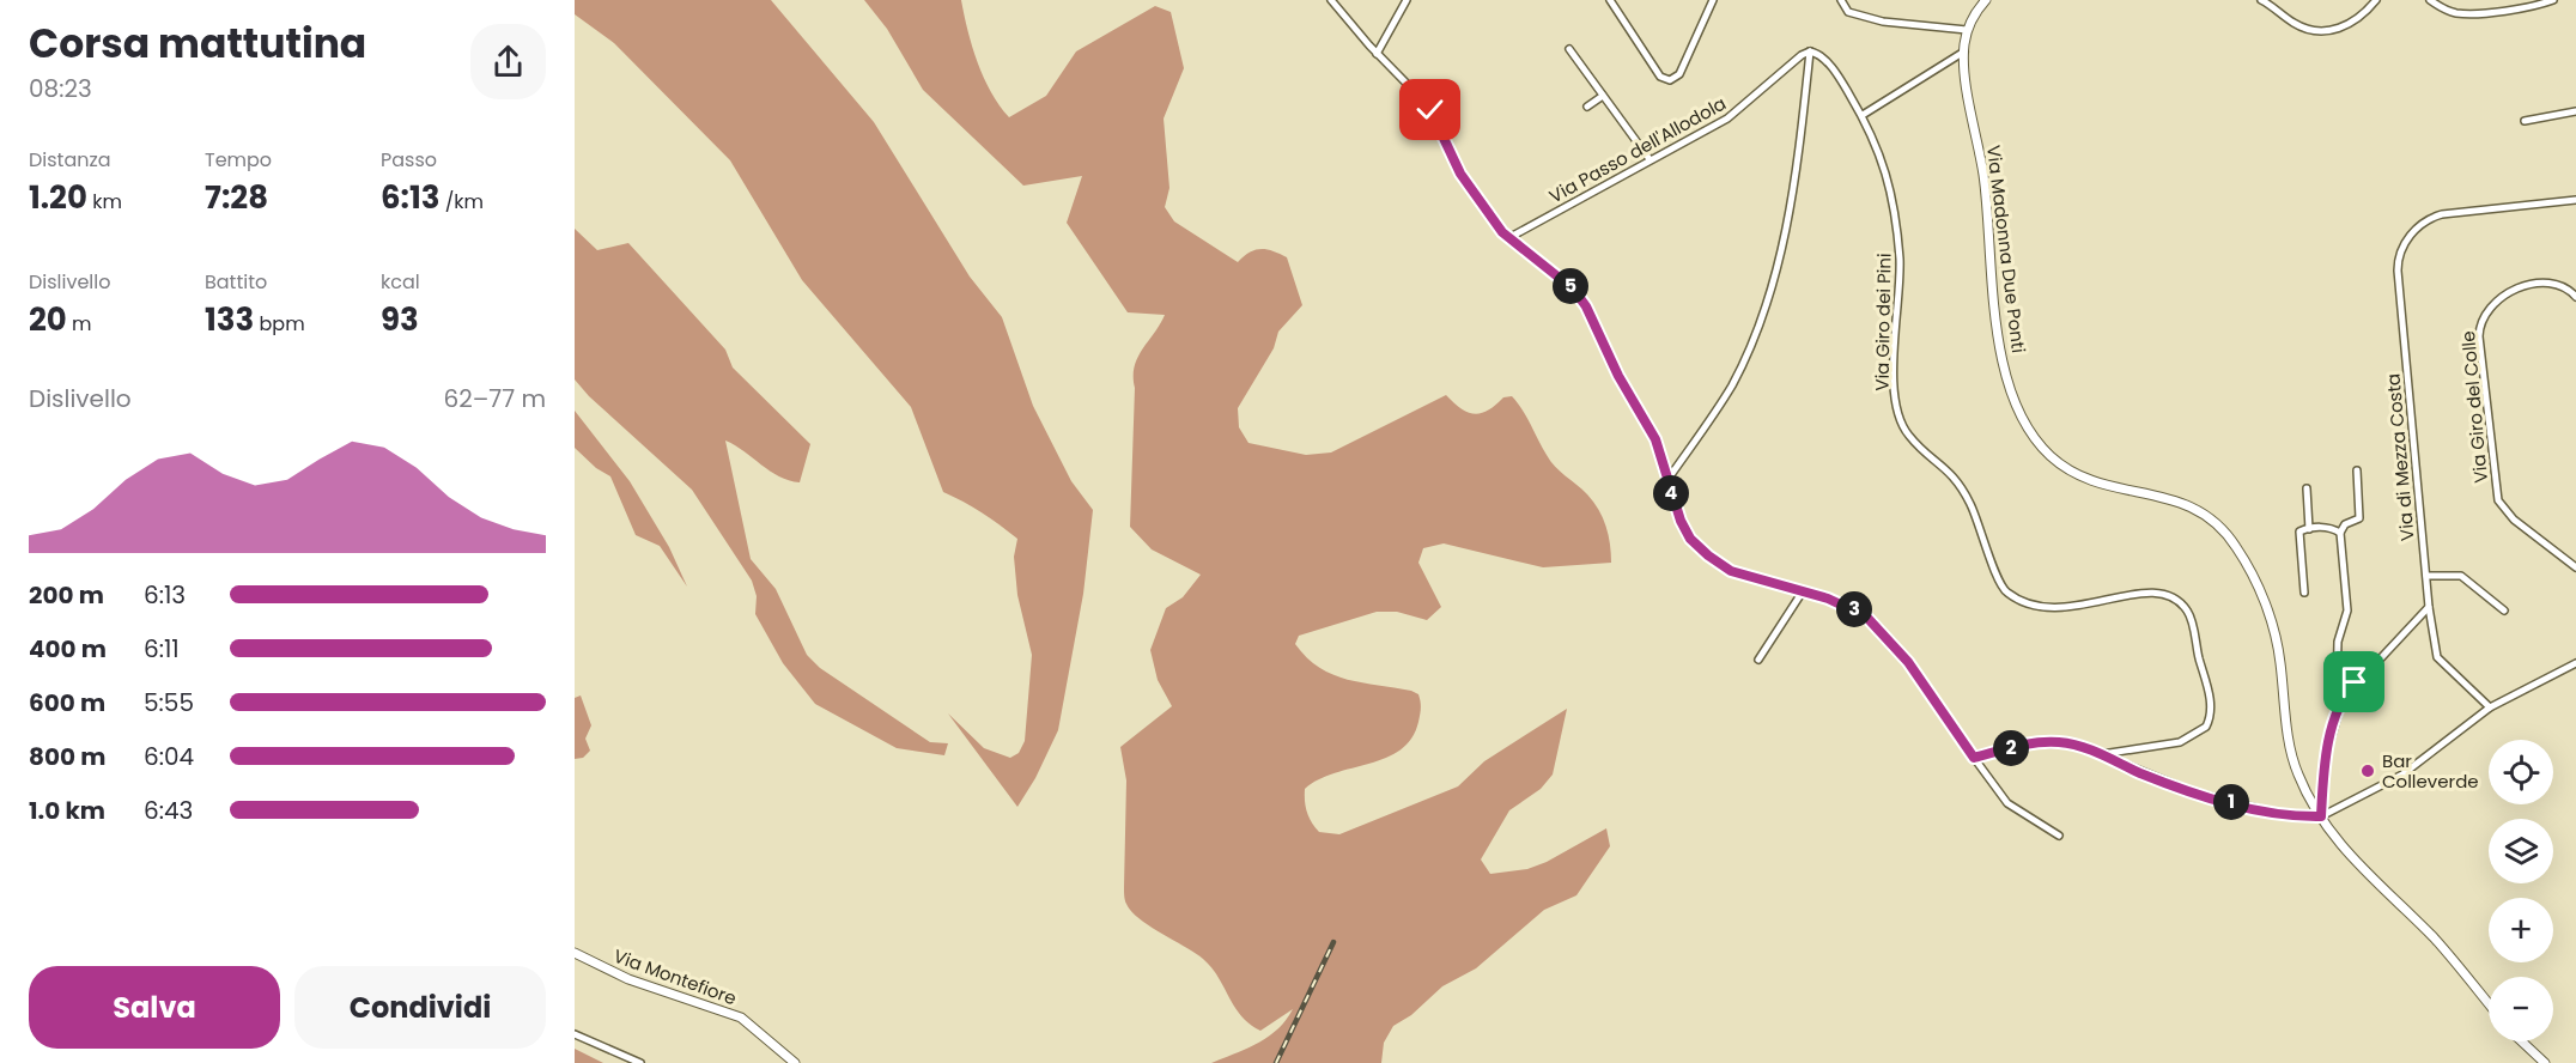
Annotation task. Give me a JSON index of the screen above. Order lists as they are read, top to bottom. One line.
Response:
{"streets":{"main road":["Via Madonna Due Ponti","Via Montefiore"],"street":["Via Passo dell'Allodola","Via Giro dei Pini","Via Giro del Colle","Via di Mezza Costa"]},"crossings":[["Via Passo dell'Allodola","Via Giro dei Pini"]],"places":["Bar Colleverde"],"page":{"heading":["Corsa mattutina","08:23"],"stats":[["Distanza","1.20 km"],["Tempo","7:28"],["Passo","6:13 /km"],["Dislivello","20 m"],["Battito","133 bpm"],["kcal","93"]],"pins":["5","4","3","2","1"],"chart":["Dislivello","62–77 m"],"list":[{"name":"200 m","note":"6:13"},{"name":"400 m","note":"6:11"},{"name":"600 m","note":"5:55"},{"name":"800 m","note":"6:04"},{"name":"1.0 km","note":"6:43"}],"map_buttons":["+","−"],"buttons":["Salva","Condividi"]}}
